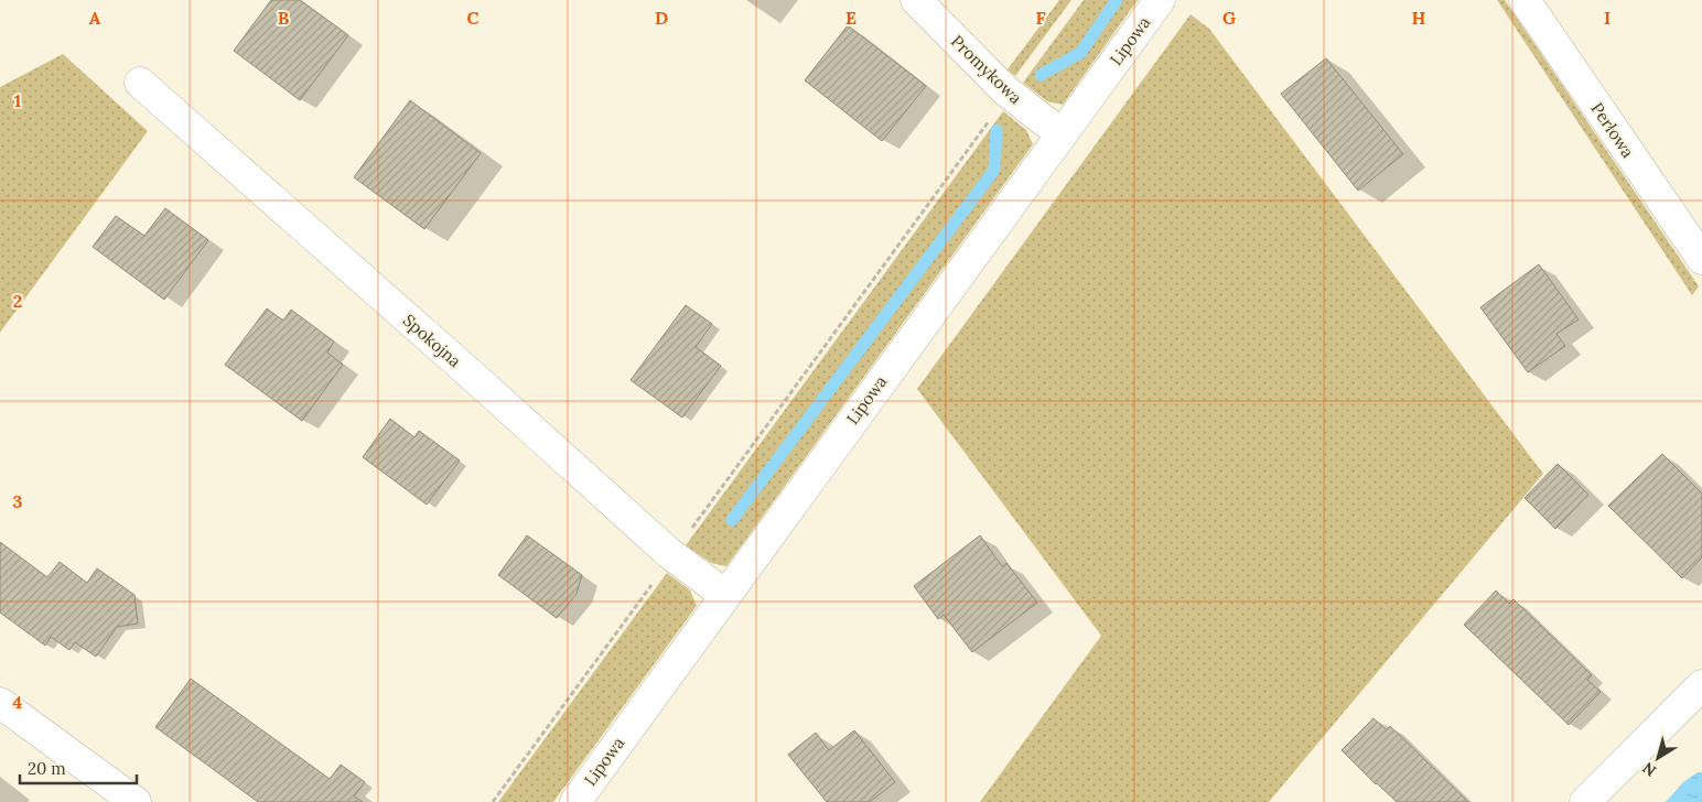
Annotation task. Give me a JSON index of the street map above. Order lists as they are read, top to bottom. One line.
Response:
{"streets":{"street":["Lipowa","Promykowa","Perłowa","Spokojna"]},"crossings":[["Lipowa","Promykowa"],["Lipowa","Spokojna"]],"scale_bar":"20 m","north":"bottom left","grid":{"columns":["A","B","C","D","E","F","G","H","I"],"rows":["1","2","3","4"]}}
